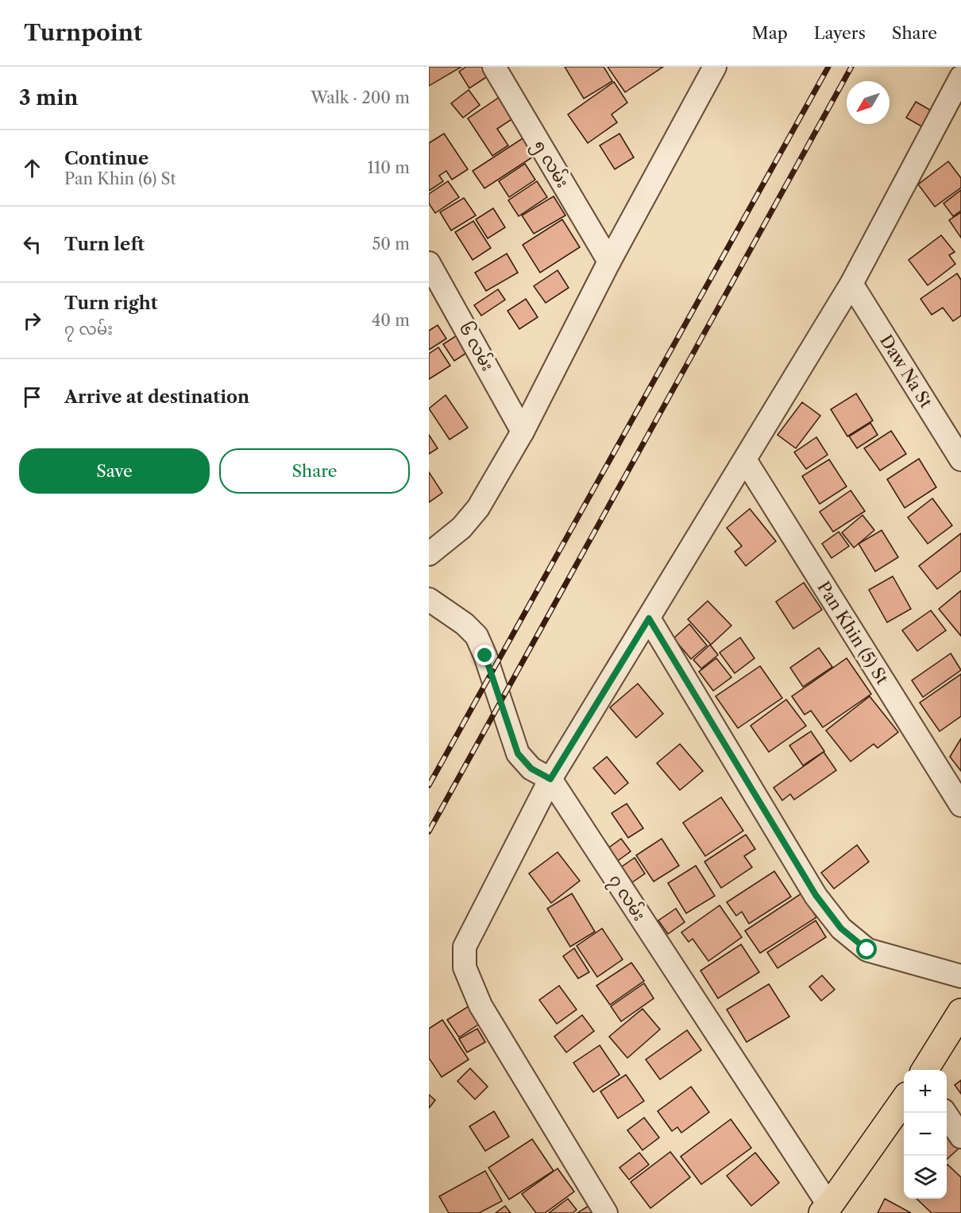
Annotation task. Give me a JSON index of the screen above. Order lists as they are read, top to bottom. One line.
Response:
{"streets":{"street":["၅ လမ်း","၆ လမ်း","Daw Na St","Pan Khin (5) St","၇ လမ်း"]},"north":"bottom left","page":{"header":"Turnpoint","nav":["Map","Layers","Share"],"heading":["3 min","Walk · 200 m"],"list":[["Continue","Pan Khin (6) St","110 m"],["Turn left","50 m"],["Turn right","၇ လမ်း","40 m"],"Arrive at destination"],"buttons":["Save","Share"],"map_buttons":["+","−"]}}
